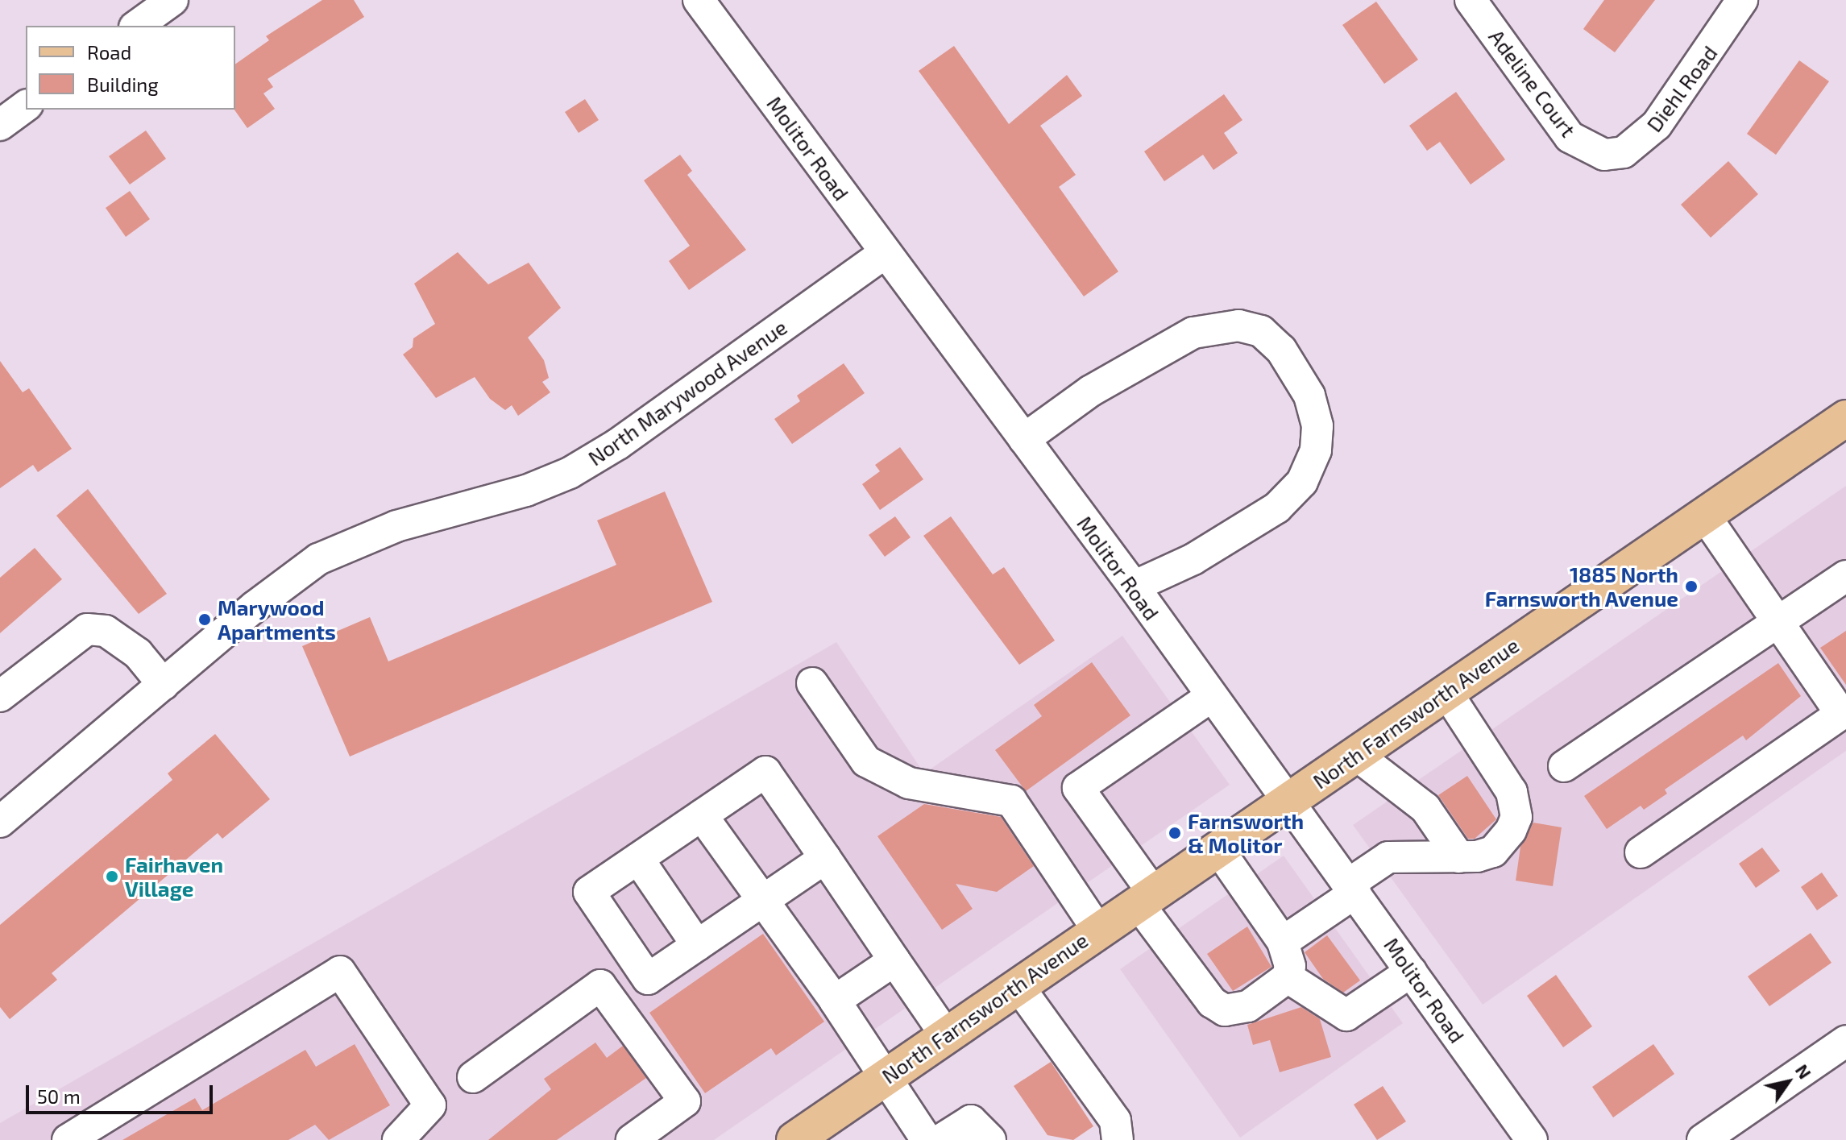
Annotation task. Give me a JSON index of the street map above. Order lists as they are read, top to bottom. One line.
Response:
{"streets":{"main road":["North Farnsworth Avenue"],"street":["Adeline Court","Diehl Road","Molitor Road","North Marywood Avenue"]},"crossings":[["Adeline Court","Diehl Road"],["Molitor Road","North Marywood Avenue"],["Molitor Road","North Farnsworth Avenue"]],"places":["1885 North Farnsworth Avenue","Marywood Apartments","Farnsworth & Molitor","Fairhaven Village"],"legend":["Road","Building"],"scale_bar":"50 m","north":"top right"}
